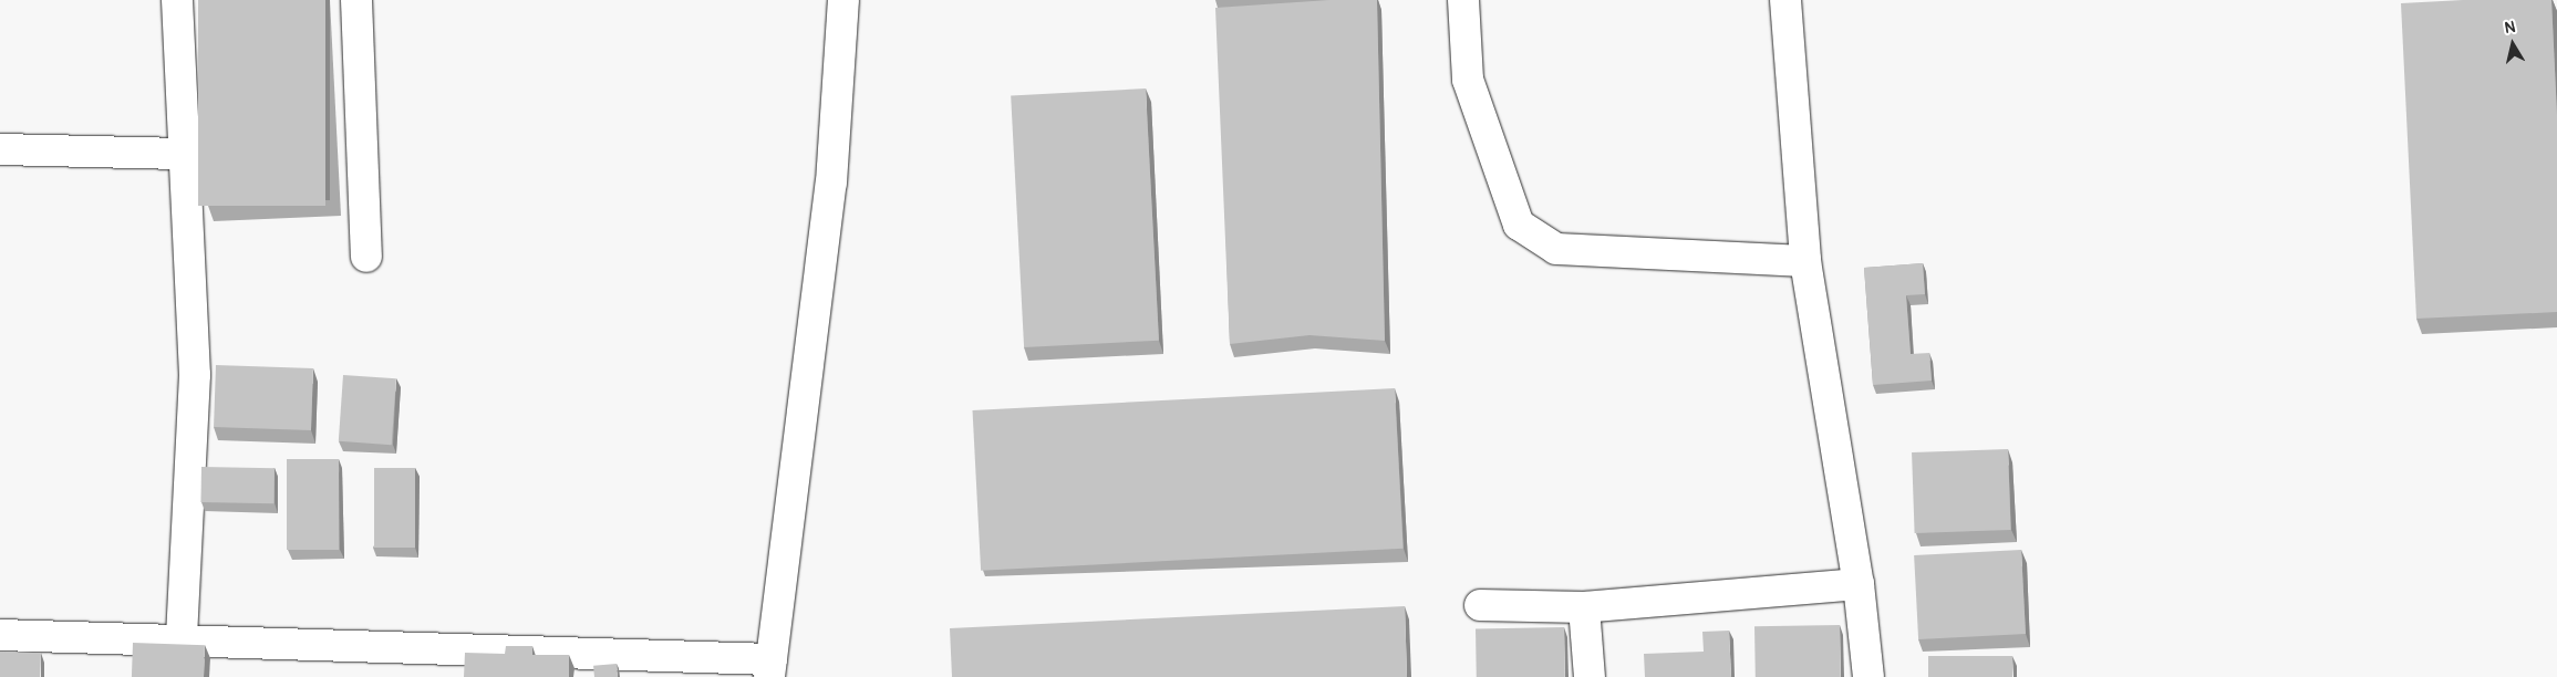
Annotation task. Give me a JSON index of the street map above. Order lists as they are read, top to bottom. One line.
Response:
{"north":"top"}
